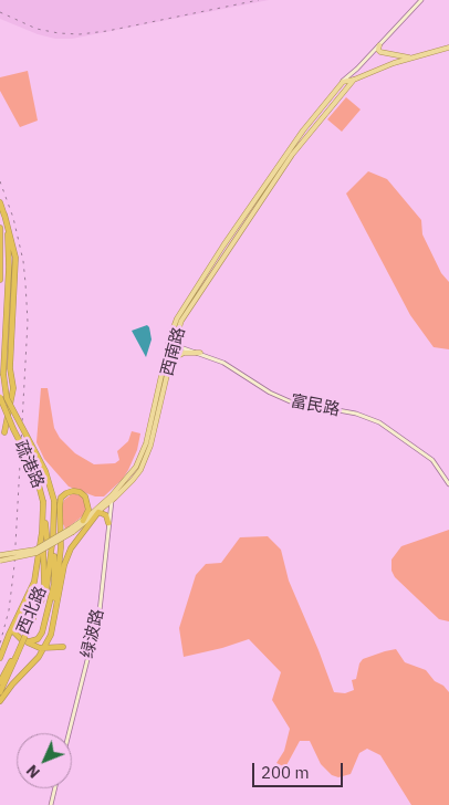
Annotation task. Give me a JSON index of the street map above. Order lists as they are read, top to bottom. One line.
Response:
{"streets":{"highway":["疏港路","西北路"],"main road":["西南路"],"street":["富民路","绿波路"]},"crossings":[["西南路","富民路"],["西南路","绿波路"],["疏港路","西北路"]],"scale_bar":"200 m","north":"bottom left"}
